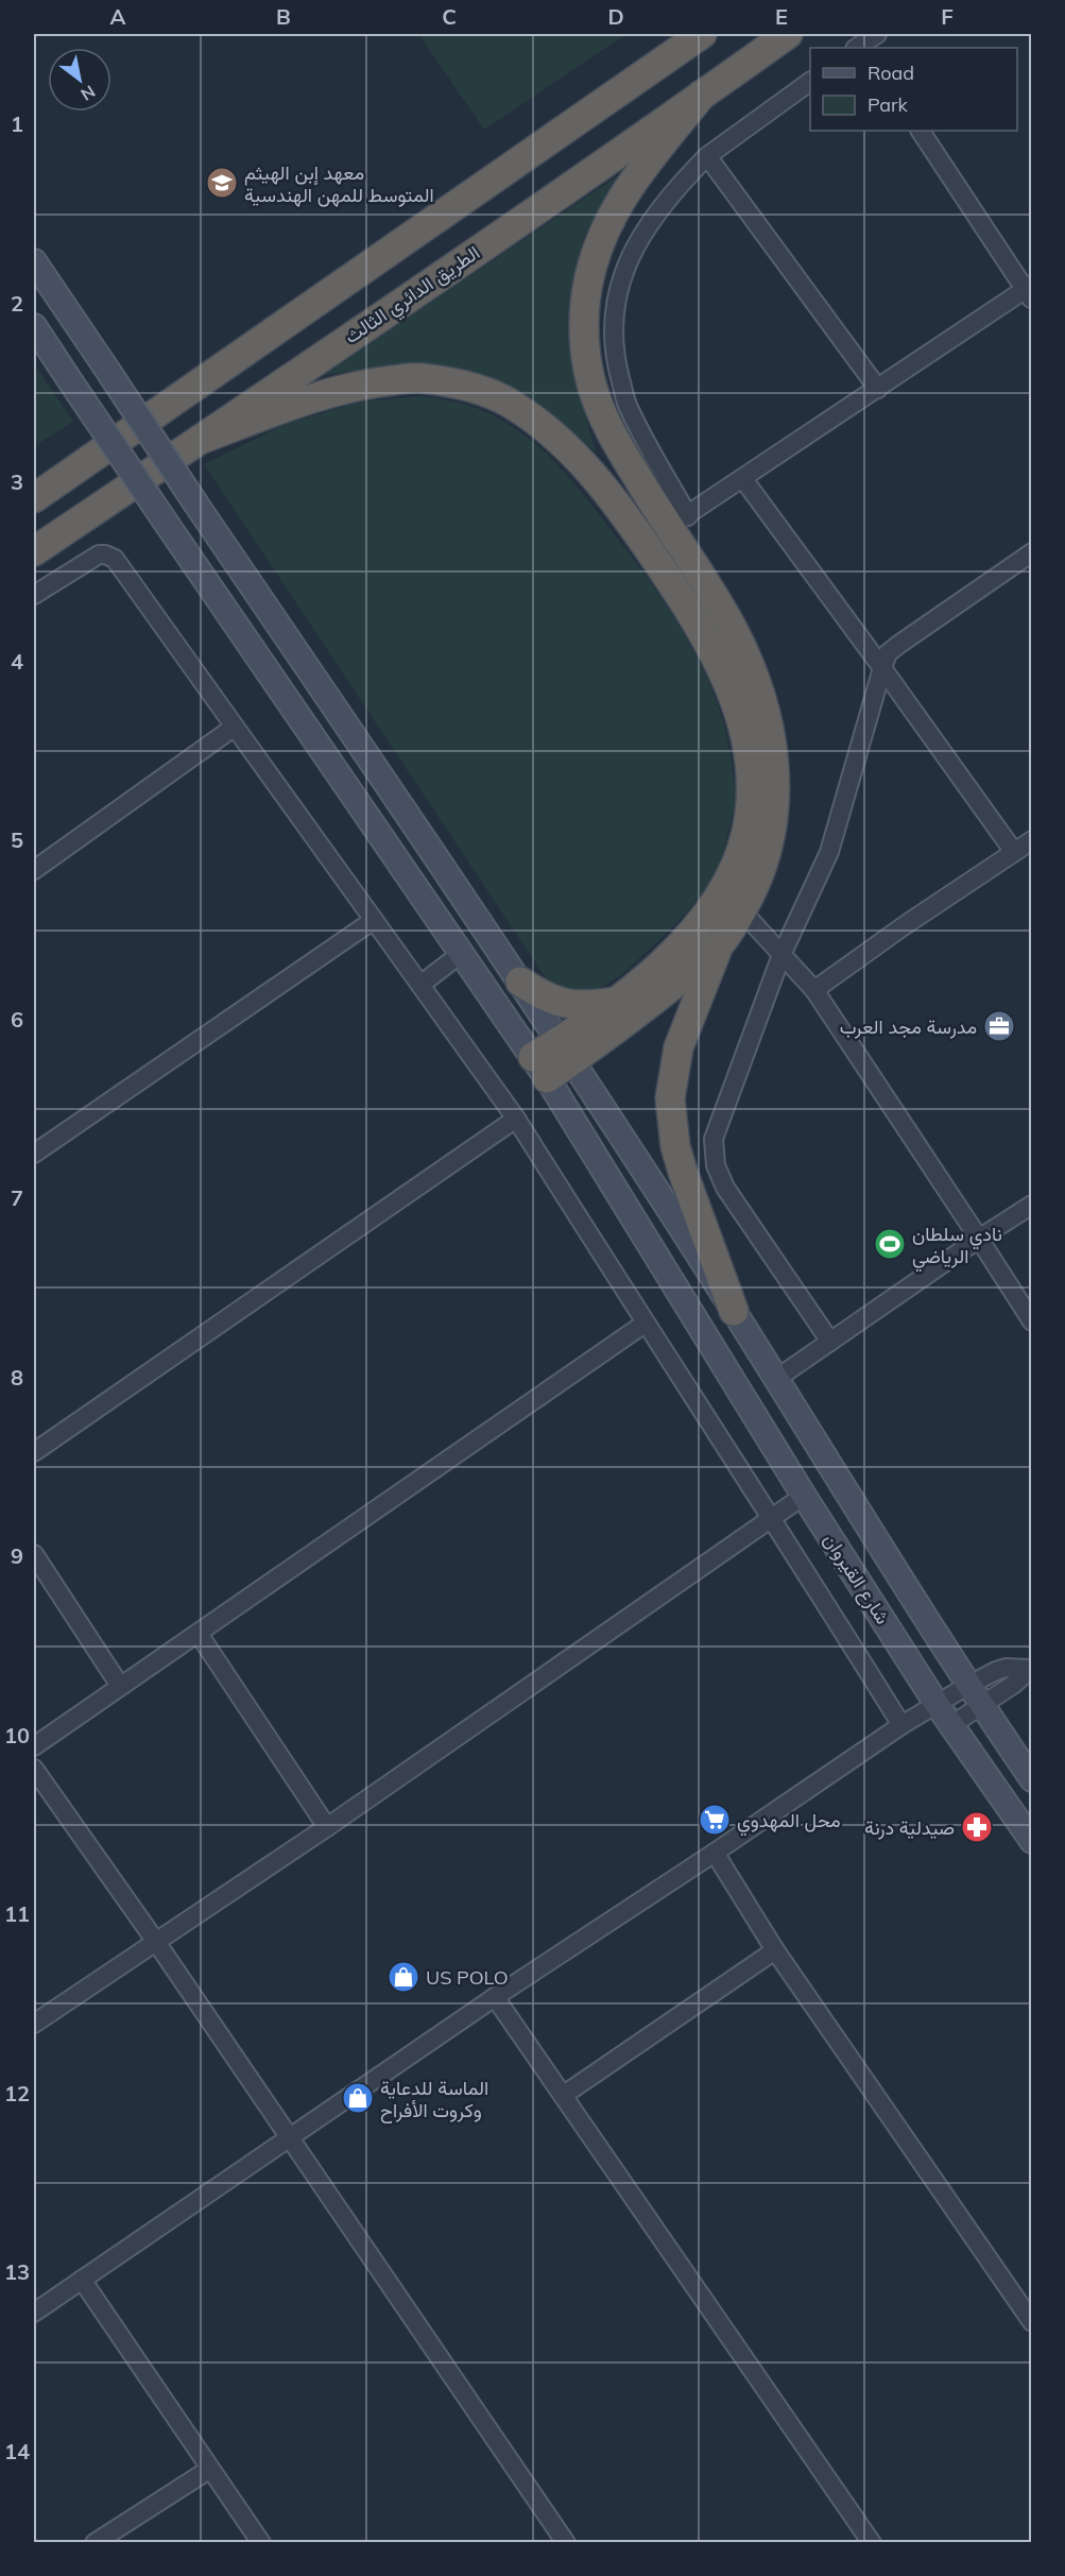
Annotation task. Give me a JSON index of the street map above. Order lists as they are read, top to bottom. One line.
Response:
{"streets":{"highway":["الطريق الدائري الثالث"],"main road":["شارع القيروان"]},"places":{"school or university":["معهد إبن الهيثم المتوسط للمهن الهندسية"],"office":["مدرسة مجد العرب"],"sports":["نادي سلطان الرياضي"],"supermarket":["محل المهدوي"],"pharmacy":["صيدلية درنة"],"shop":["US POLO","الماسة للدعاية وكروت الأفراح"]},"legend":["Road","Park"],"north":"bottom right","grid":{"columns":["A","B","C","D","E","F"],"rows":["1","2","3","4","5","6","7","8","9","10","11","12","13","14"]}}
